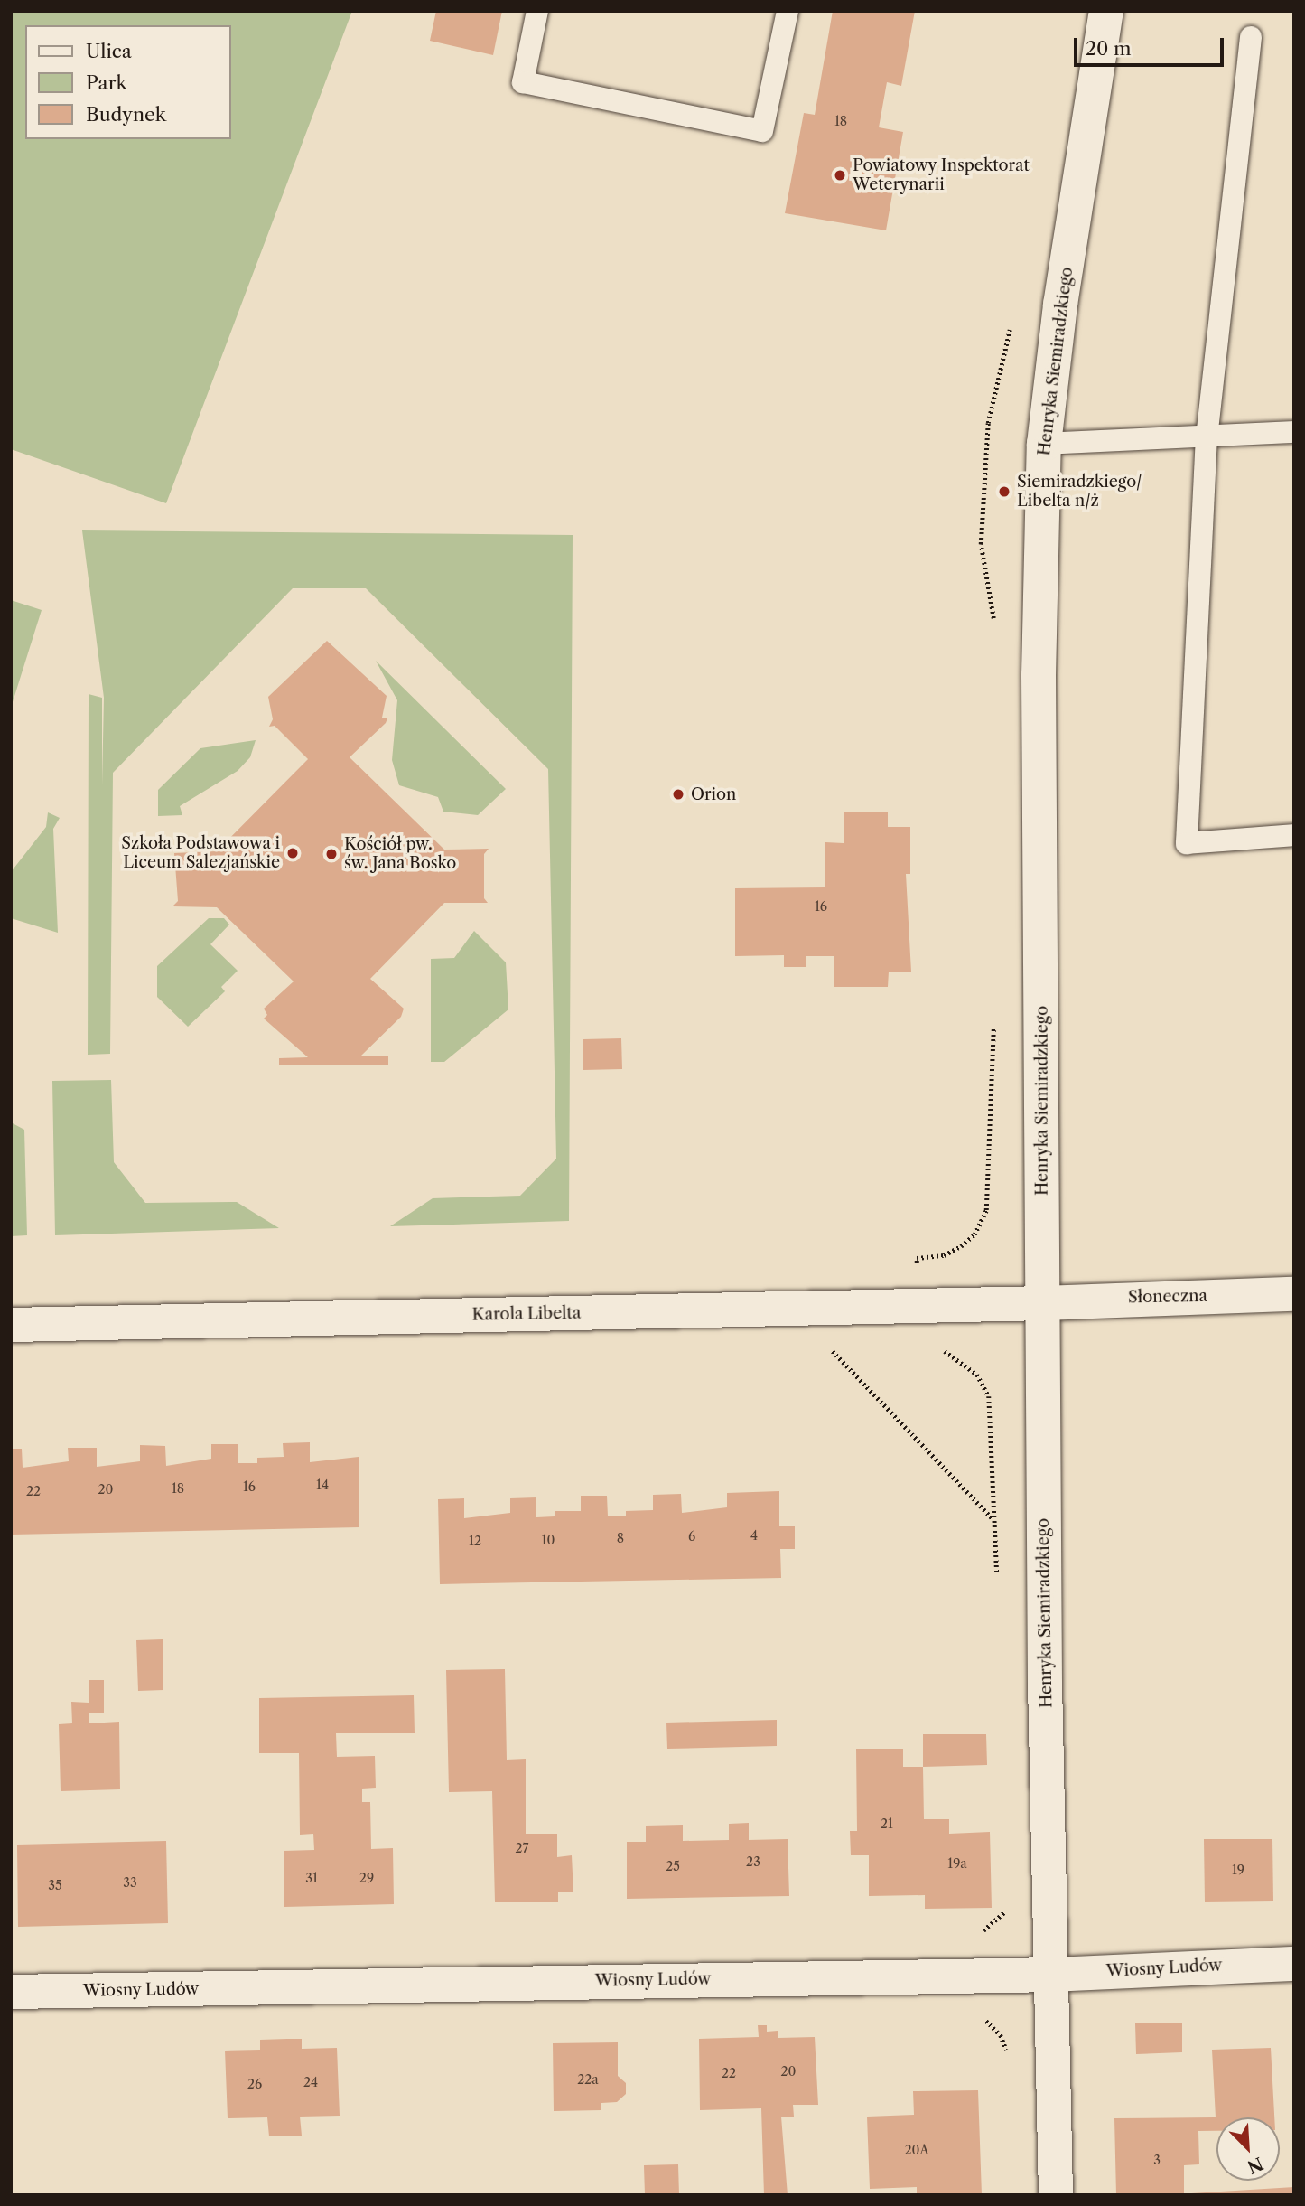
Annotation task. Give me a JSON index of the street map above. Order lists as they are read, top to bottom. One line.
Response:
{"streets":{"street":["Henryka Siemiradzkiego","Słoneczna","Karola Libelta","Wiosny Ludów"]},"crossings":[["Henryka Siemiradzkiego","Słoneczna"],["Henryka Siemiradzkiego","Karola Libelta"],["Henryka Siemiradzkiego","Wiosny Ludów"],["Słoneczna","Karola Libelta"]],"places":["Powiatowy Inspektorat Weterynarii","Siemiradzkiego/ Libelta n/ż","Orion","Szkoła Podstawowa i Liceum Salezjańskie","Kościół pw. św. Jana Bosko"],"house_numbers":["18","16","14","16","18","20","22","4","6","8","10","12","21","27","23","19a","25","19","31","29","33","35","20","22","22a","24","26","20A","3"],"legend":["Ulica","Park","Budynek"],"scale_bar":"20 m","north":"bottom right"}
